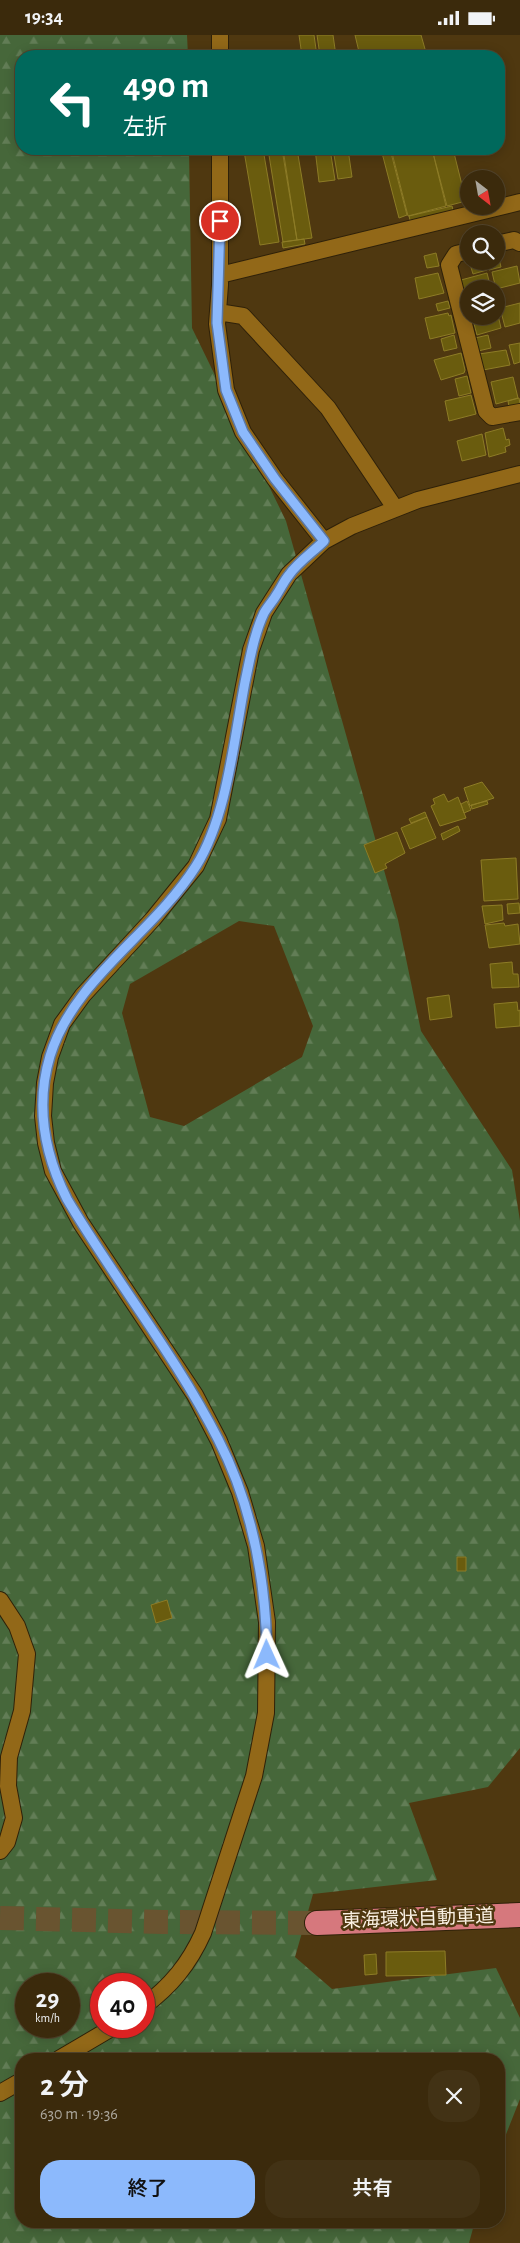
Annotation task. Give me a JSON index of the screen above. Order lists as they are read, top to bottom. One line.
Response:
{"streets":{"highway":["東海環状自動車道"]},"north":"bottom right","page":{"status":"19:34","turn":["490 m","左折"],"speed":"29 km/h","limit":"40","heading":["2 分","630 m · 19:36"],"buttons":["終了","共有"]}}
